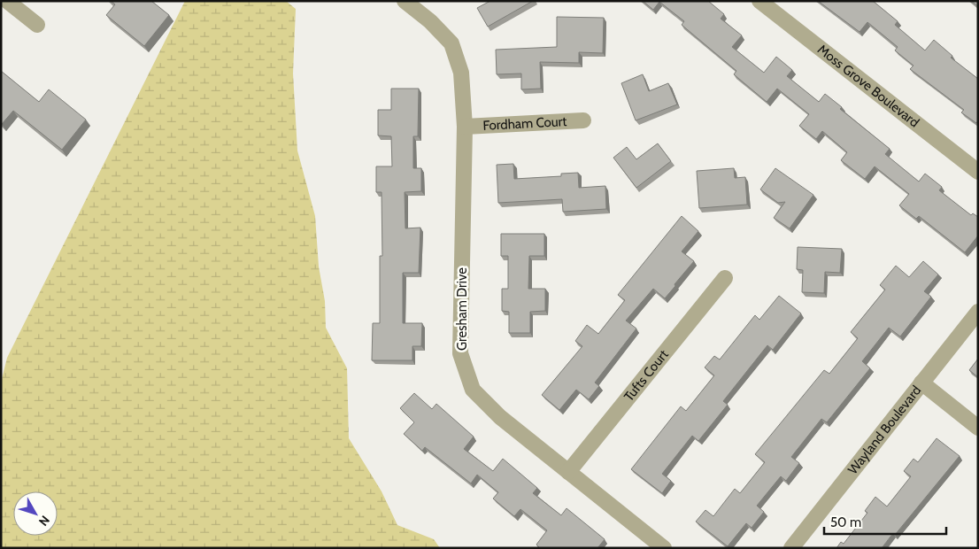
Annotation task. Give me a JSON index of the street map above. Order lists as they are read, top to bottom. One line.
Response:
{"streets":{"street":["Moss Grove Boulevard","Fordham Court","Gresham Drive","Tufts Court","Wayland Boulevard"]},"crossings":[["Fordham Court","Gresham Drive"],["Gresham Drive","Tufts Court"]],"scale_bar":"50 m","north":"bottom right"}
